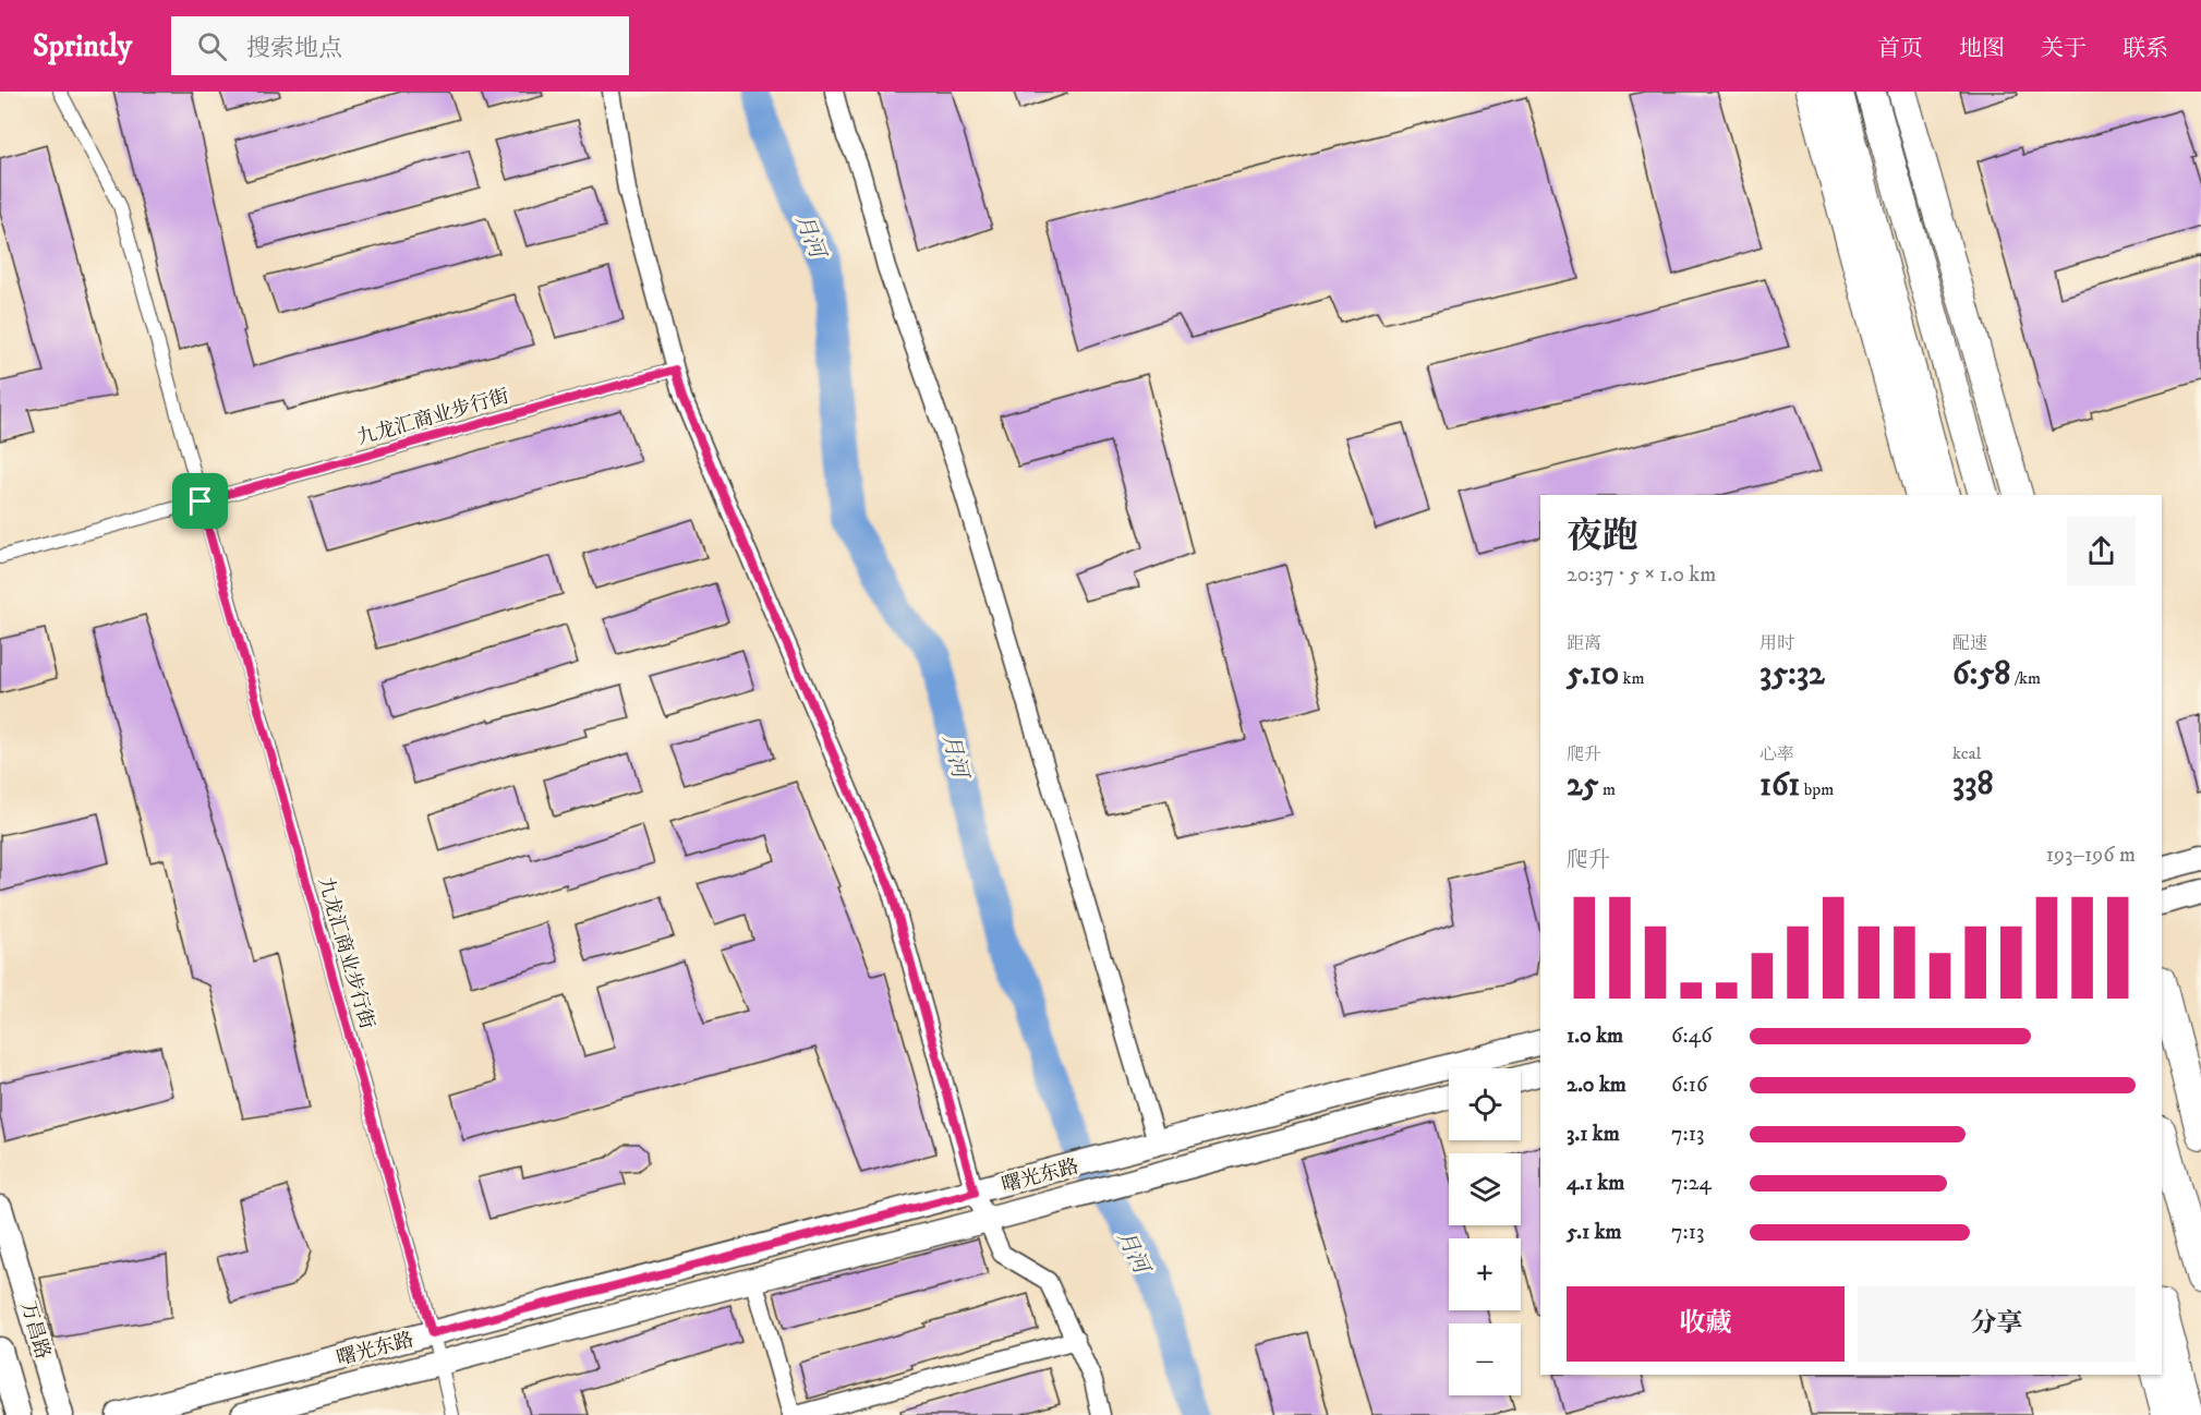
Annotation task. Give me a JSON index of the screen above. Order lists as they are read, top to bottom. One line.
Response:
{"streets":{"main road":["曙光东路","万昌路"],"street":["九龙汇商业步行街"]},"crossings":[["九龙汇商业步行街","曙光东路"]],"water":["月河"],"page":{"header":"Sprintly","search":"搜索地点","nav":["首页","地图","关于","联系"],"heading":["夜跑","20:37 · 5 × 1.0 km"],"stats":[["距离","5.10 km"],["用时","35:32"],["配速","6:58 /km"],["爬升","25 m"],["心率","161 bpm"],["kcal","338"]],"chart":["爬升","193–196 m"],"list":[{"name":"1.0 km","note":"6:46"},{"name":"2.0 km","note":"6:16"},{"name":"3.1 km","note":"7:13"},{"name":"4.1 km","note":"7:24"},{"name":"5.1 km","note":"7:13"}],"map_buttons":["+","−"],"buttons":["收藏","分享"]}}
